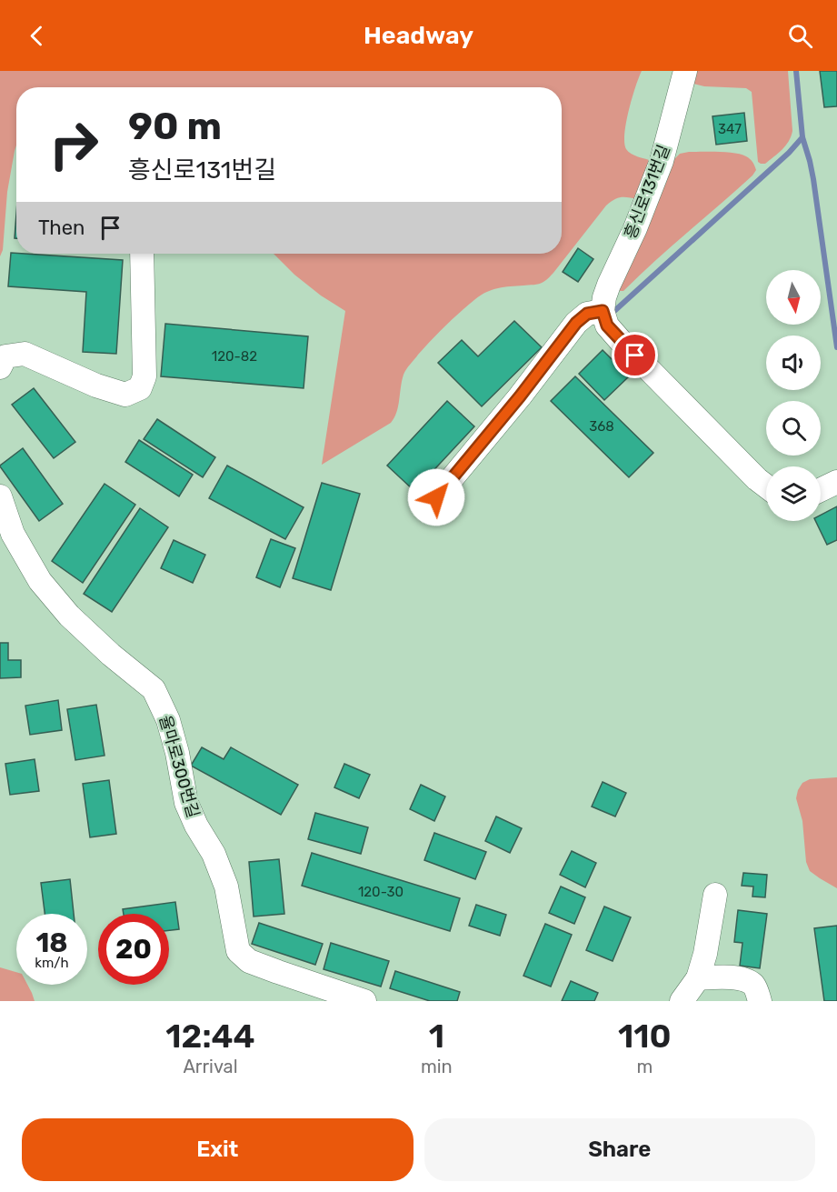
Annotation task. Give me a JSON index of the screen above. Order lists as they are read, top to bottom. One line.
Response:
{"streets":{"lane":["흥신로131번길","율마로300번길"]},"house_numbers":["347","120-82","368","120-30"],"north":"bottom","page":{"header":"Headway","turn":["90 m","흥신로131번길"],"then":"Then","speed":"18 km/h","limit":"20","eta":["12:44","Arrival","1","min","110","m"],"buttons":["Exit","Share"]}}
